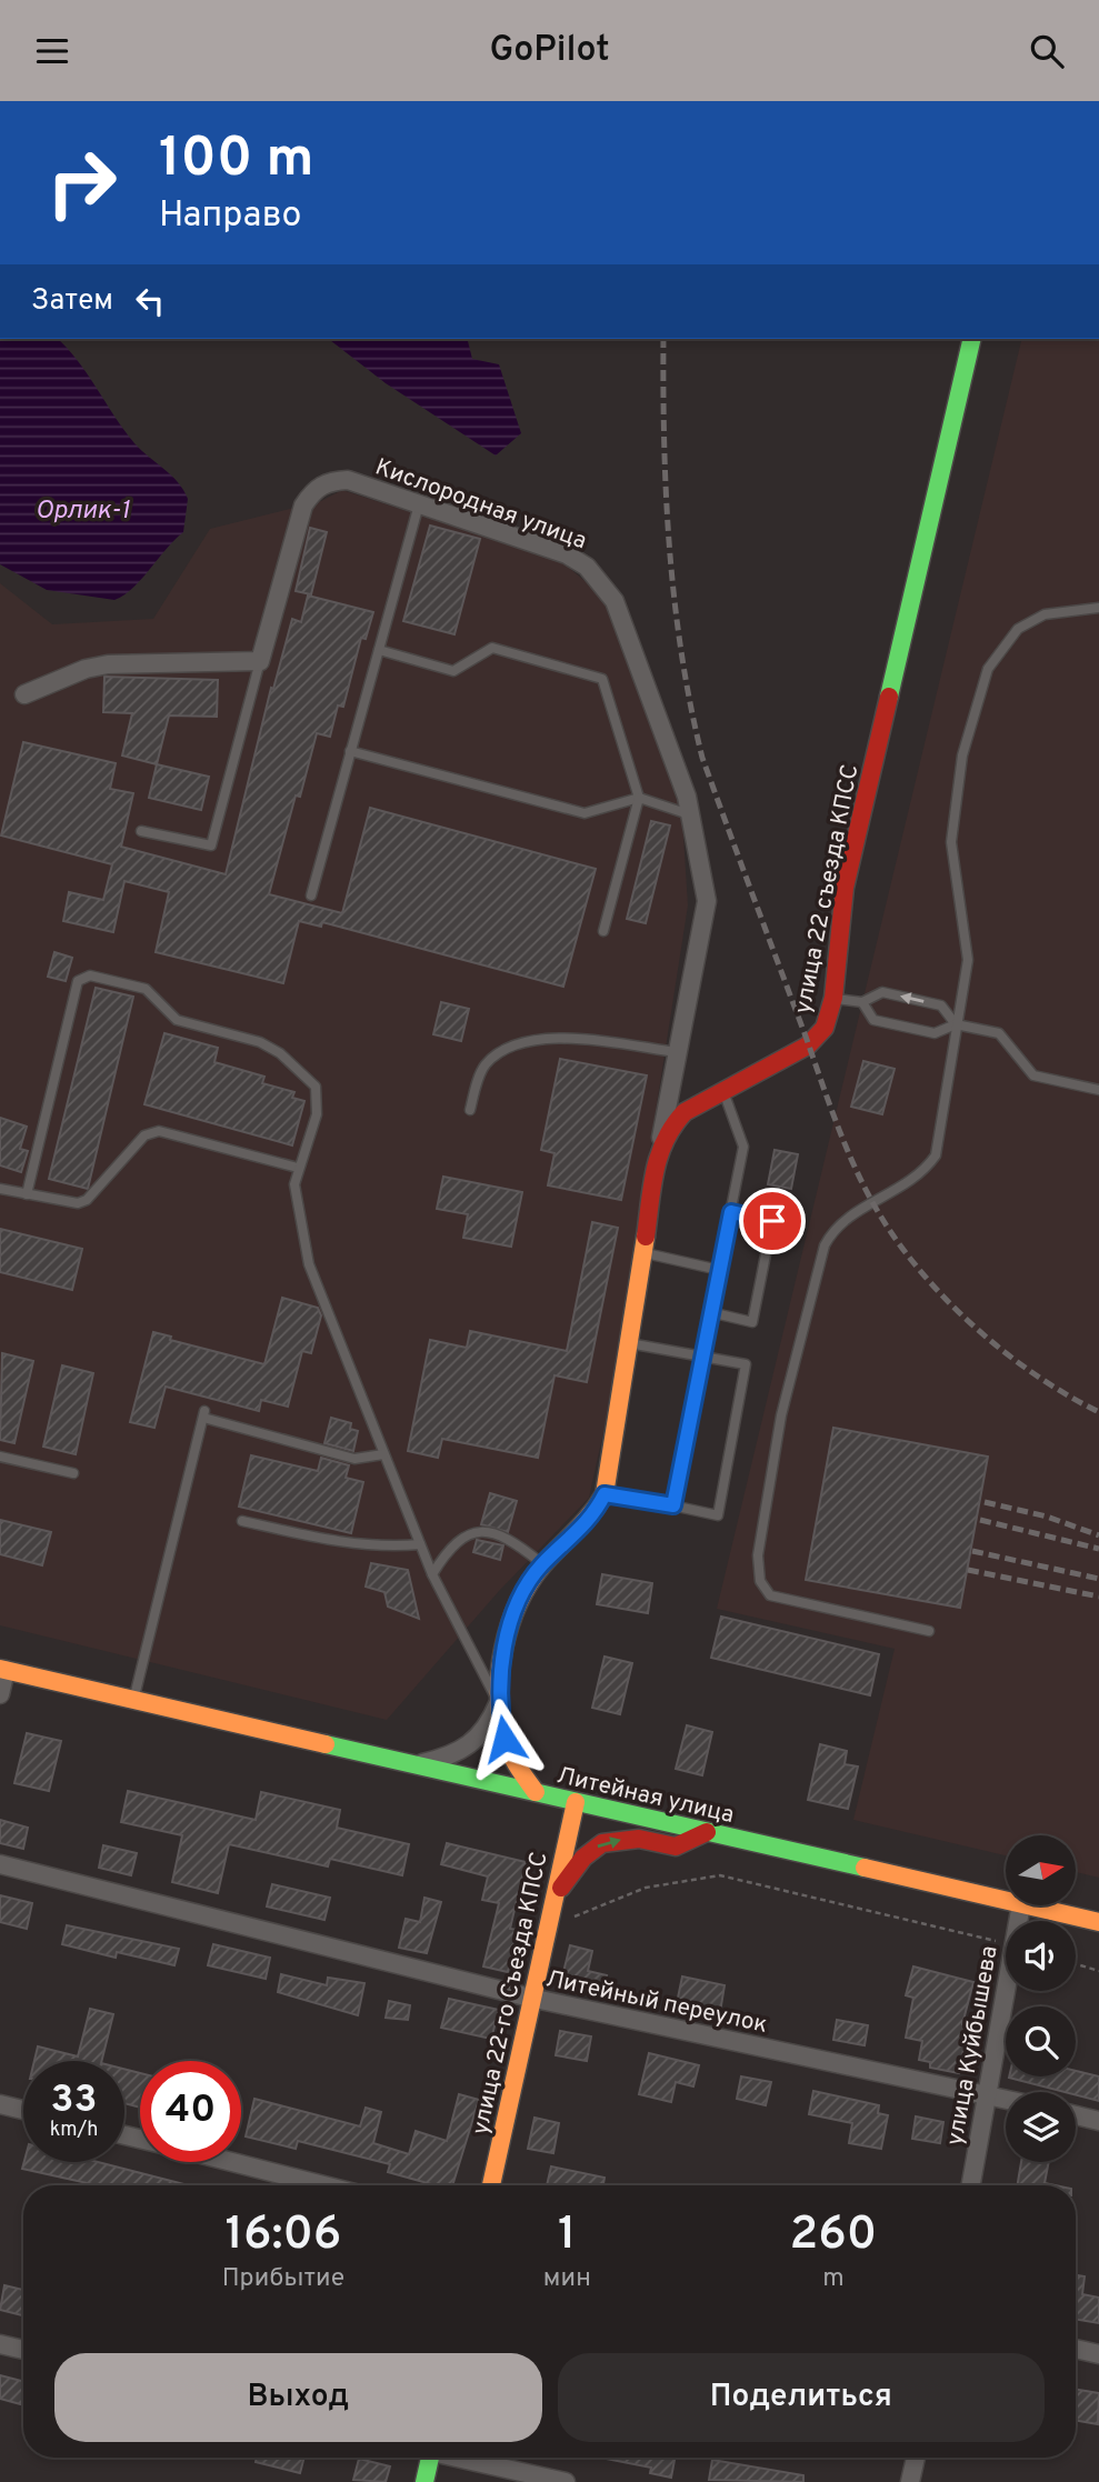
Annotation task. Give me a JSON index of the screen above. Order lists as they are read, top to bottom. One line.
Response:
{"streets":{"main road":["улица 22 съезда КПСС","Литейная улица","улица 22-го Съезда КПСС"],"street":["Кислородная улица","Литейный переулок","улица Куйбышева"]},"crossings":[["Кислородная улица","улица 22 съезда КПСС"],["улица 22 съезда КПСС","Литейная улица"],["Литейная улица","улица 22-го Съезда КПСС"],["улица 22-го Съезда КПСС","Литейный переулок"],["Литейный переулок","улица Куйбышева"]],"water":["Орлик-1"],"north":"right","page":{"header":"GoPilot","turn":["100 m","Направо"],"then":"Затем","speed":"33 km/h","limit":"40","eta":["16:06","Прибытие","1","мин","260","m"],"buttons":["Выход","Поделиться"]}}
